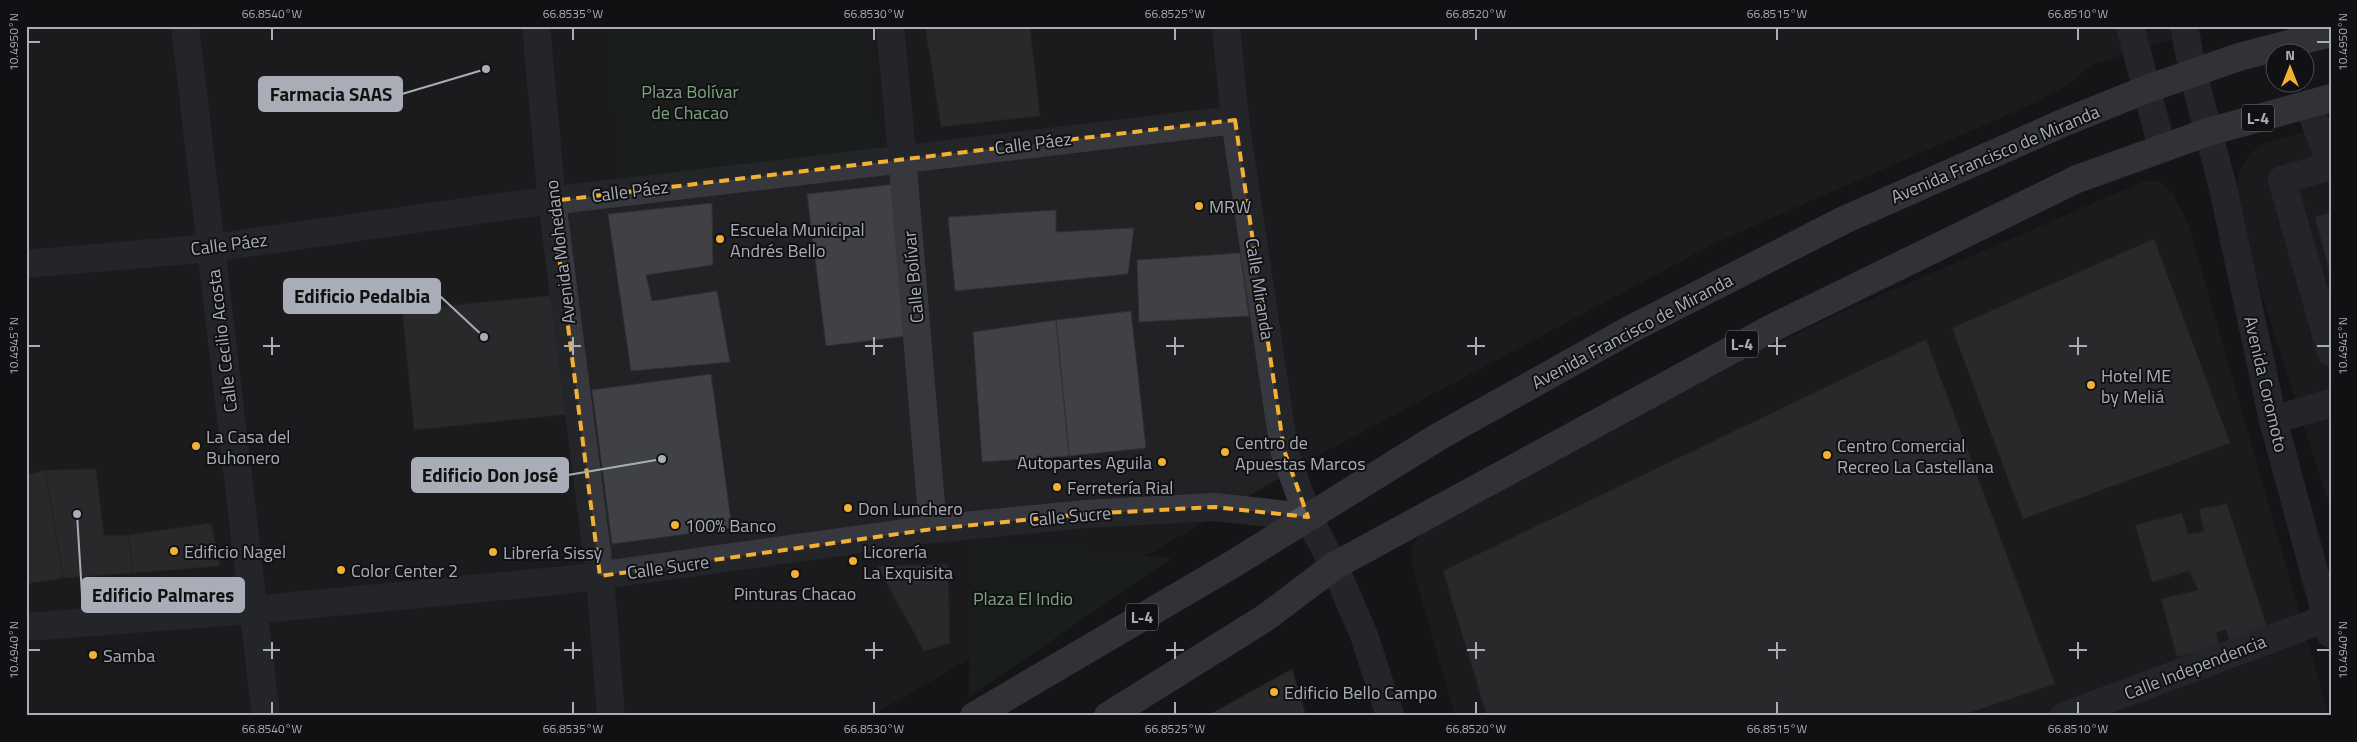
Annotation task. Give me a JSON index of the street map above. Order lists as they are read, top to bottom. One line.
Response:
{"streets":{"main road":["L-4","Avenida Francisco de Miranda"],"street":["Calle Páez","Avenida Mohedano","Calle Bolívar","Calle Miranda","Calle Cecilio Acosta","Avenida Coromoto","Calle Sucre","Calle Independencia"]},"crossings":[["L-4","Calle Miranda"],["L-4","Avenida Coromoto"],["Calle Páez","Avenida Mohedano"],["Calle Páez","Calle Bolívar"],["Calle Páez","Calle Miranda"],["Calle Páez","Calle Cecilio Acosta"],["Avenida Francisco de Miranda","Calle Miranda"],["Avenida Francisco de Miranda","Avenida Coromoto"],["Avenida Francisco de Miranda","Calle Sucre"],["Avenida Mohedano","Calle Sucre"],["Calle Bolívar","Calle Sucre"],["Calle Miranda","Calle Sucre"],["Calle Cecilio Acosta","Calle Sucre"],["Avenida Coromoto","Calle Independencia"]],"parks":["Plaza Bolívar de Chacao","Plaza El Indio"],"places":["Farmacia SAAS","MRW","Escuela Municipal Andrés Bello","Edificio Pedalbia","Hotel ME by Meliá","La Casa del Buhonero","Centro de Apuestas Marcos","Centro Comercial Recreo La Castellana","Edificio Don José","Autopartes Aguila","Ferretería Rial","Don Lunchero","Edificio Palmares","100% Banco","Edificio Nagel","Librería Sissy","Licorería La Exquisita","Color Center 2","Pinturas Chacao","Samba","Edificio Bello Campo"],"north":"top","coordinates":["66.8540°W","66.8535°W","66.8530°W","66.8525°W","66.8520°W","66.8515°W","66.8510°W","10.4950°N","10.4945°N","10.4940°N"]}
